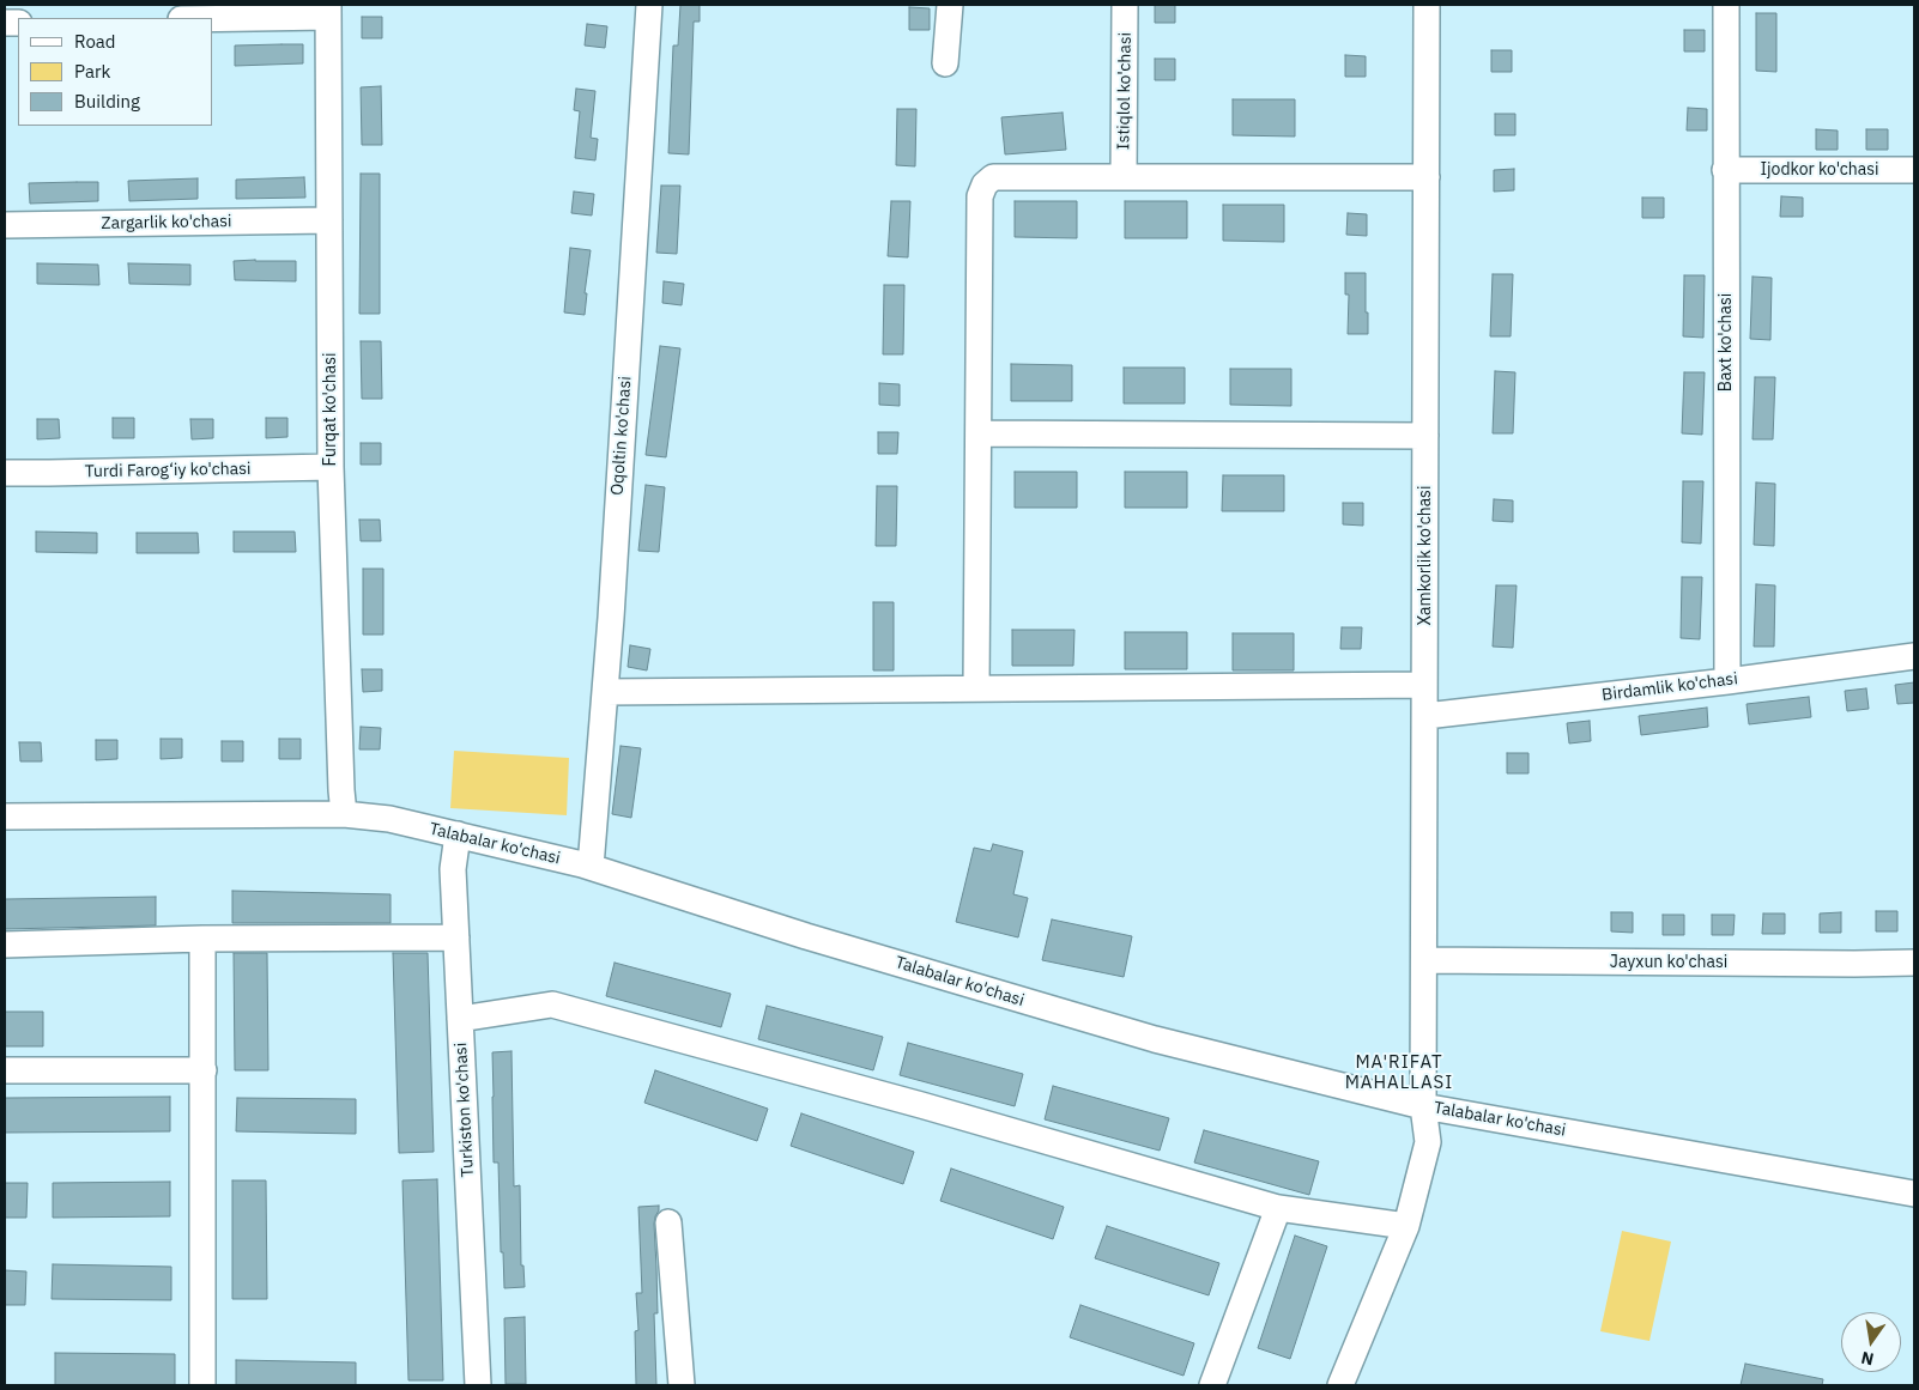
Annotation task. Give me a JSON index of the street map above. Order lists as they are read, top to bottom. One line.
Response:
{"streets":{"street":["Istiqlol ko'chasi","Ijodkor ko'chasi","Zargarlik ko'chasi","Baxt ko'chasi","Furqat ko'chasi","Oqoltin ko'chasi","Turdi Farog‘iy ko'chasi","Xamkorlik ko'chasi","Birdamlik ko'chasi","Talabalar ko'chasi","Jayxun ko'chasi","Turkiston ko'chasi"]},"crossings":[["Ijodkor ko'chasi","Baxt ko'chasi"],["Zargarlik ko'chasi","Furqat ko'chasi"],["Baxt ko'chasi","Birdamlik ko'chasi"],["Furqat ko'chasi","Turdi Farog‘iy ko'chasi"],["Furqat ko'chasi","Talabalar ko'chasi"],["Oqoltin ko'chasi","Talabalar ko'chasi"],["Xamkorlik ko'chasi","Birdamlik ko'chasi"],["Xamkorlik ko'chasi","Talabalar ko'chasi"],["Xamkorlik ko'chasi","Jayxun ko'chasi"],["Talabalar ko'chasi","Turkiston ko'chasi"]],"districts":["MA'RIFAT MAHALLASI"],"legend":["Road","Park","Building"],"north":"bottom"}
